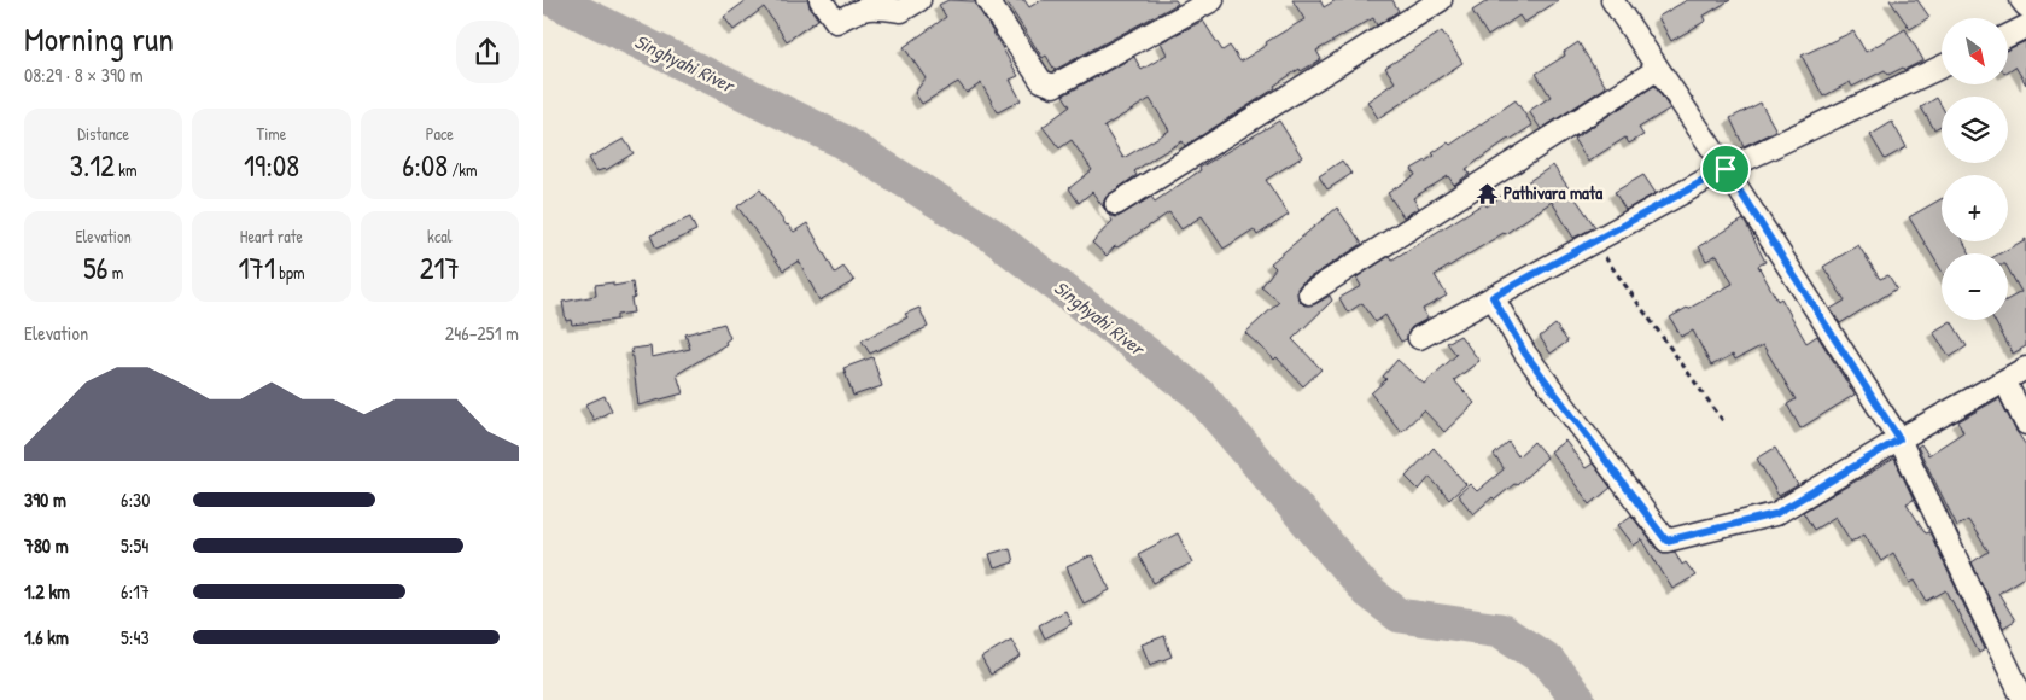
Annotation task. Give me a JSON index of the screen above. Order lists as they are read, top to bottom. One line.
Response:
{"water":["Singhyahi River"],"places":{"temple":["Pathivara mata"]},"north":"bottom right","page":{"heading":["Morning run","08:29 · 8 × 390 m"],"map_buttons":["+","−"],"stats":[["Distance","3.12 km"],["Time","19:08"],["Pace","6:08 /km"],["Elevation","56 m"],["Heart rate","171 bpm"],["kcal","217"]],"chart":["Elevation","246–251 m"],"list":[{"name":"390 m","note":"6:30"},{"name":"780 m","note":"5:54"},{"name":"1.2 km","note":"6:17"},{"name":"1.6 km","note":"5:43"}]}}
